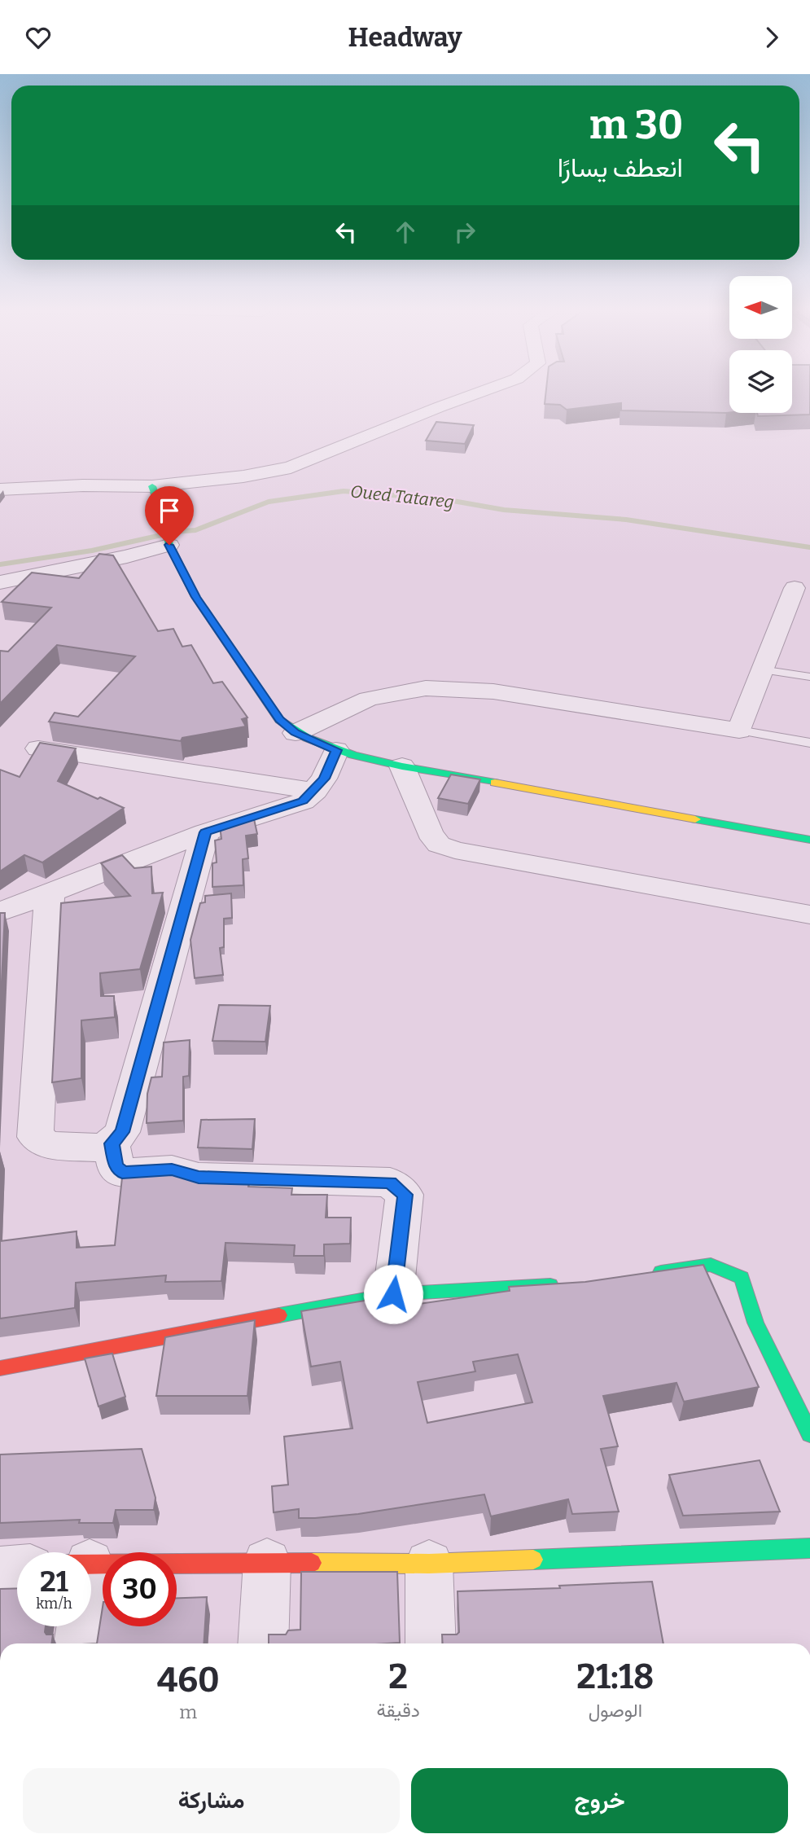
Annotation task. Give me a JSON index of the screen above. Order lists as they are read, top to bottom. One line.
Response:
{"water":["Oued Tatareg"],"north":"left","page":{"header":"Headway","turn":["30 m","انعطف يسارًا"],"speed":"21 km/h","limit":"30","eta":["21:18","الوصول","2","دقيقة","460","m"],"buttons":["خروج","مشاركة"]}}
